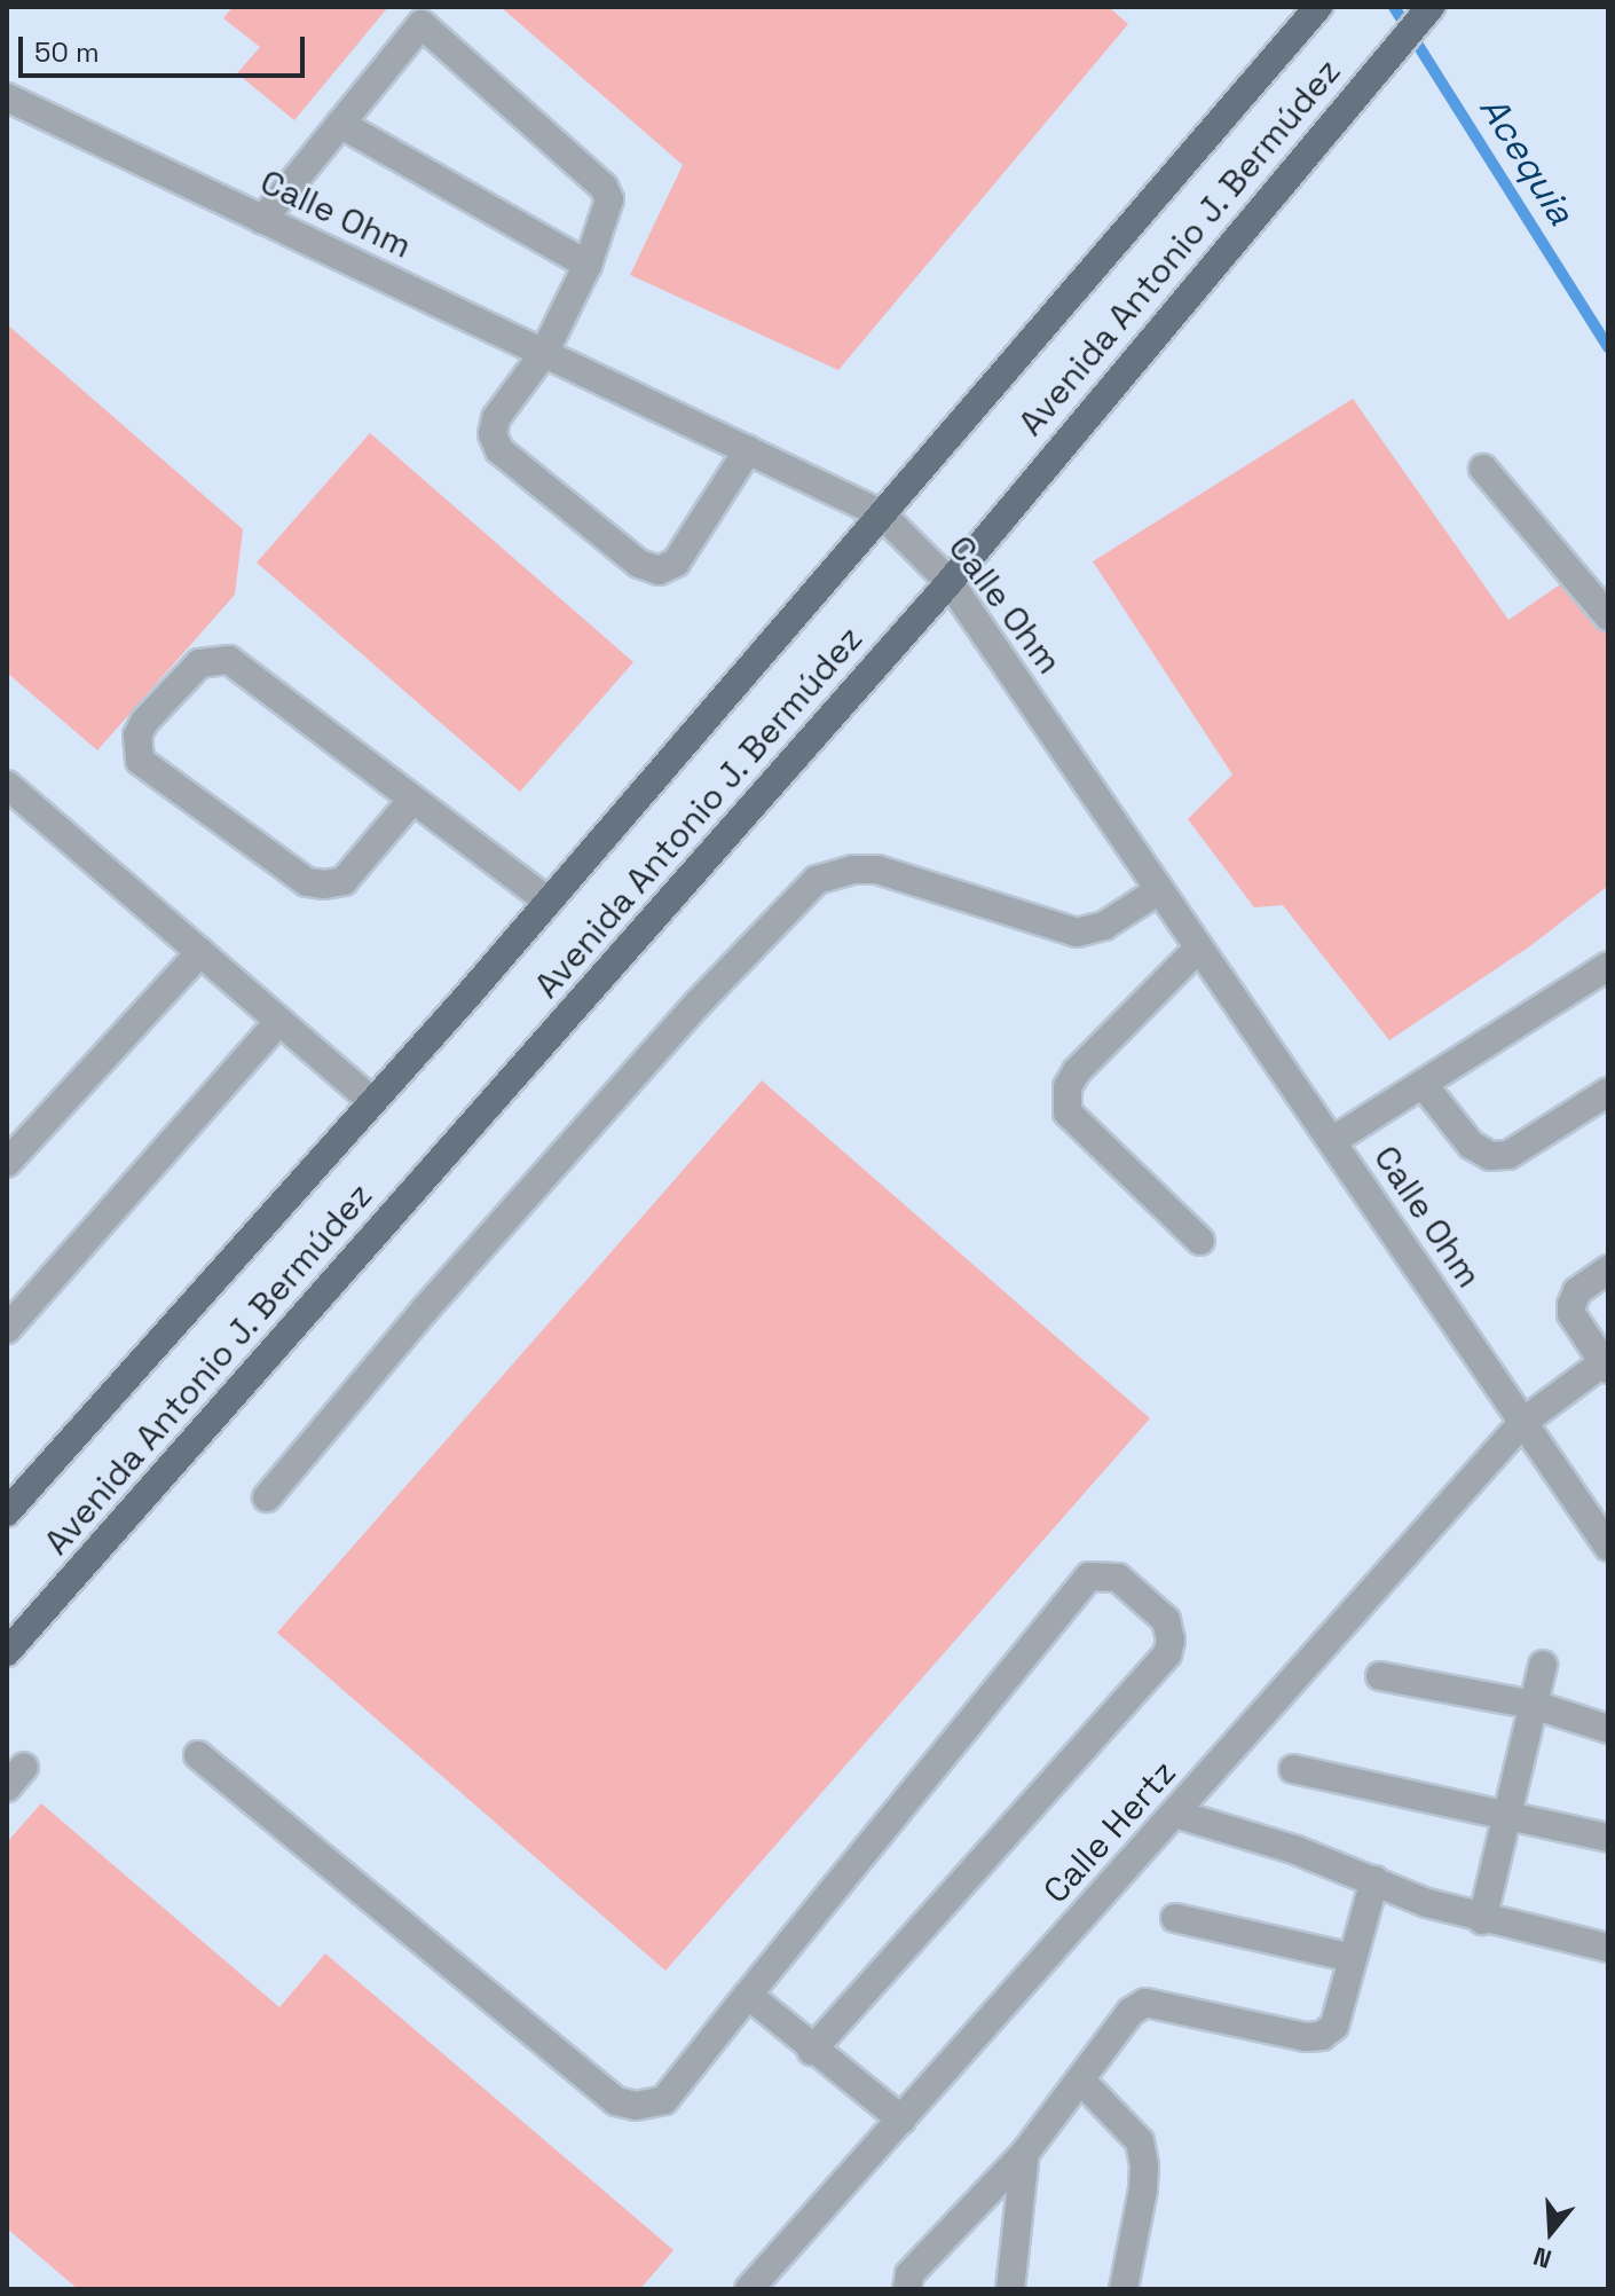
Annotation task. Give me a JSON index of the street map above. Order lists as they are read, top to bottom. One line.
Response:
{"streets":{"main road":["Avenida Antonio J. Bermúdez"],"street":["Calle Ohm","Calle Hertz"]},"crossings":[["Calle Ohm","Avenida Antonio J. Bermúdez"],["Calle Ohm","Calle Hertz"]],"water":["Acequia"],"scale_bar":"50 m","north":"bottom"}
